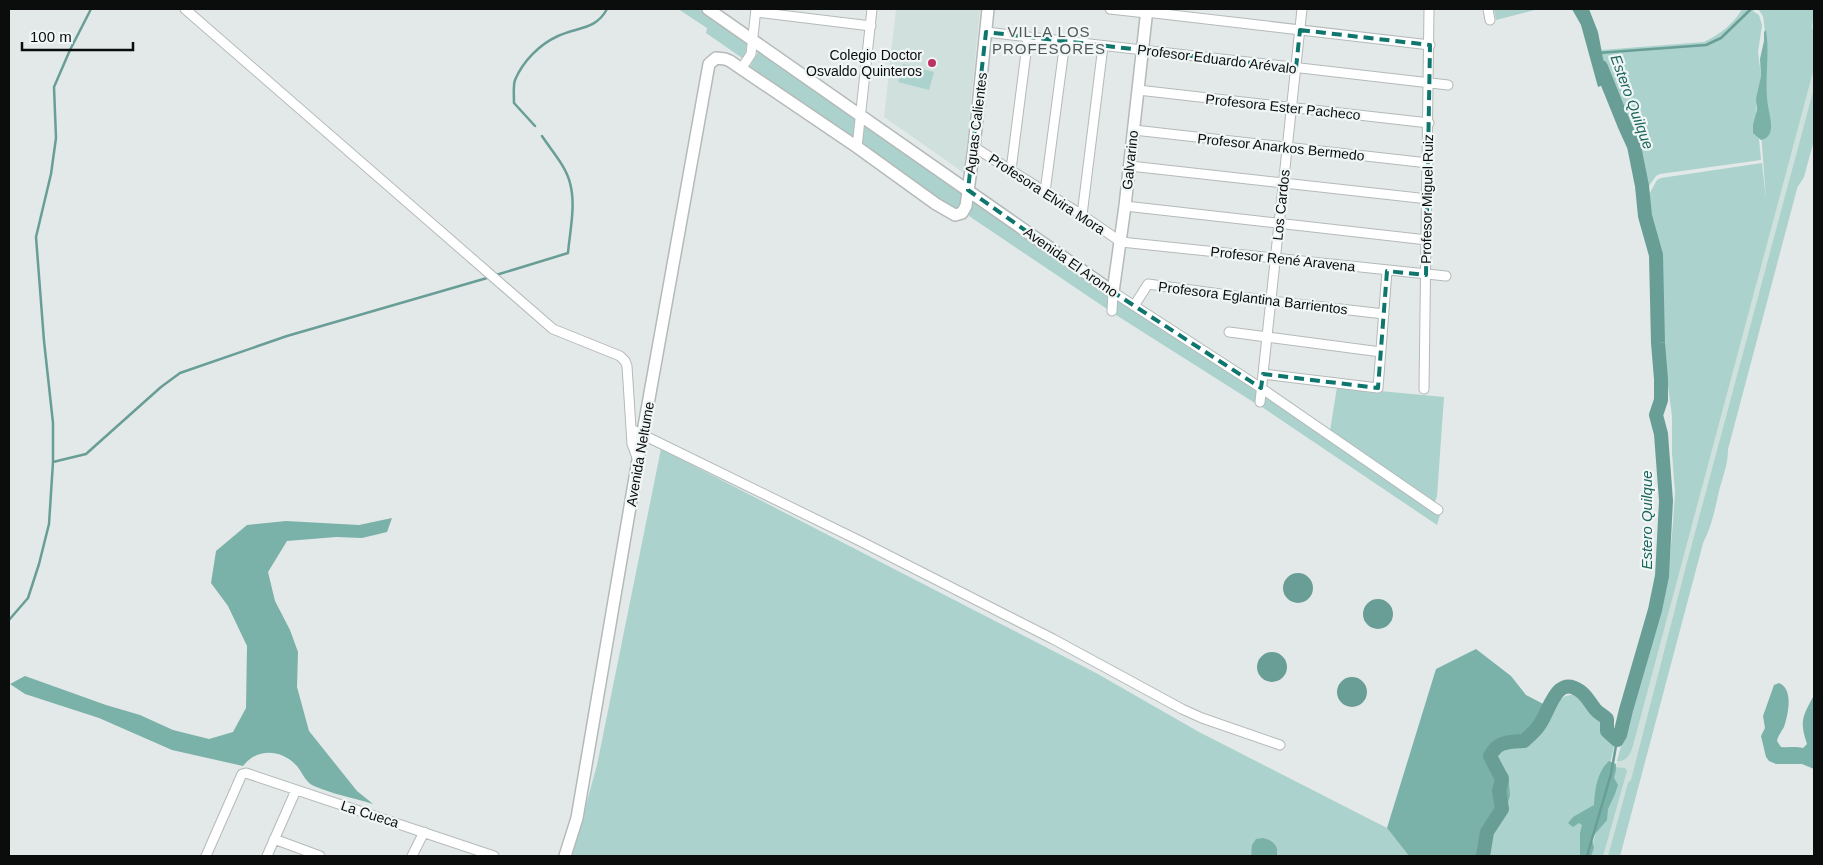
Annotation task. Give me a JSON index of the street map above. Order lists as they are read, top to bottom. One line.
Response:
{"streets":{"street":["Profesor Eduardo Arévalo","Profesora Ester Pacheco","Aguas Calientes","Profesor Anarkos Bermedo","Galvarino","Profesora Elvira Mora","Profesor Miguel Ruiz","Los Cardos","Profesor René Aravena","Avenida El Aromo","Profesora Eglantina Barrientos","Avenida Neltume","La Cueca"]},"crossings":[["Profesor Eduardo Arévalo","Aguas Calientes"],["Profesor Eduardo Arévalo","Galvarino"],["Profesor Eduardo Arévalo","Profesor Miguel Ruiz"],["Profesor Eduardo Arévalo","Los Cardos"],["Profesora Ester Pacheco","Galvarino"],["Profesora Ester Pacheco","Profesor Miguel Ruiz"],["Profesora Ester Pacheco","Los Cardos"],["Aguas Calientes","Profesora Elvira Mora"],["Aguas Calientes","Avenida El Aromo"],["Profesor Anarkos Bermedo","Galvarino"],["Profesor Anarkos Bermedo","Profesor Miguel Ruiz"],["Profesor Anarkos Bermedo","Los Cardos"],["Galvarino","Profesora Elvira Mora"],["Galvarino","Profesor René Aravena"],["Galvarino","Avenida El Aromo"],["Profesora Elvira Mora","Profesor René Aravena"],["Profesor Miguel Ruiz","Profesor René Aravena"],["Los Cardos","Profesor René Aravena"],["Los Cardos","Avenida El Aromo"],["Los Cardos","Profesora Eglantina Barrientos"],["Avenida El Aromo","Profesora Eglantina Barrientos"]],"districts":["VILLA LOS PROFESORES"],"water":["Estero Quilque"],"places":["Colegio Doctor Osvaldo Quinteros"],"scale_bar":"100 m"}
